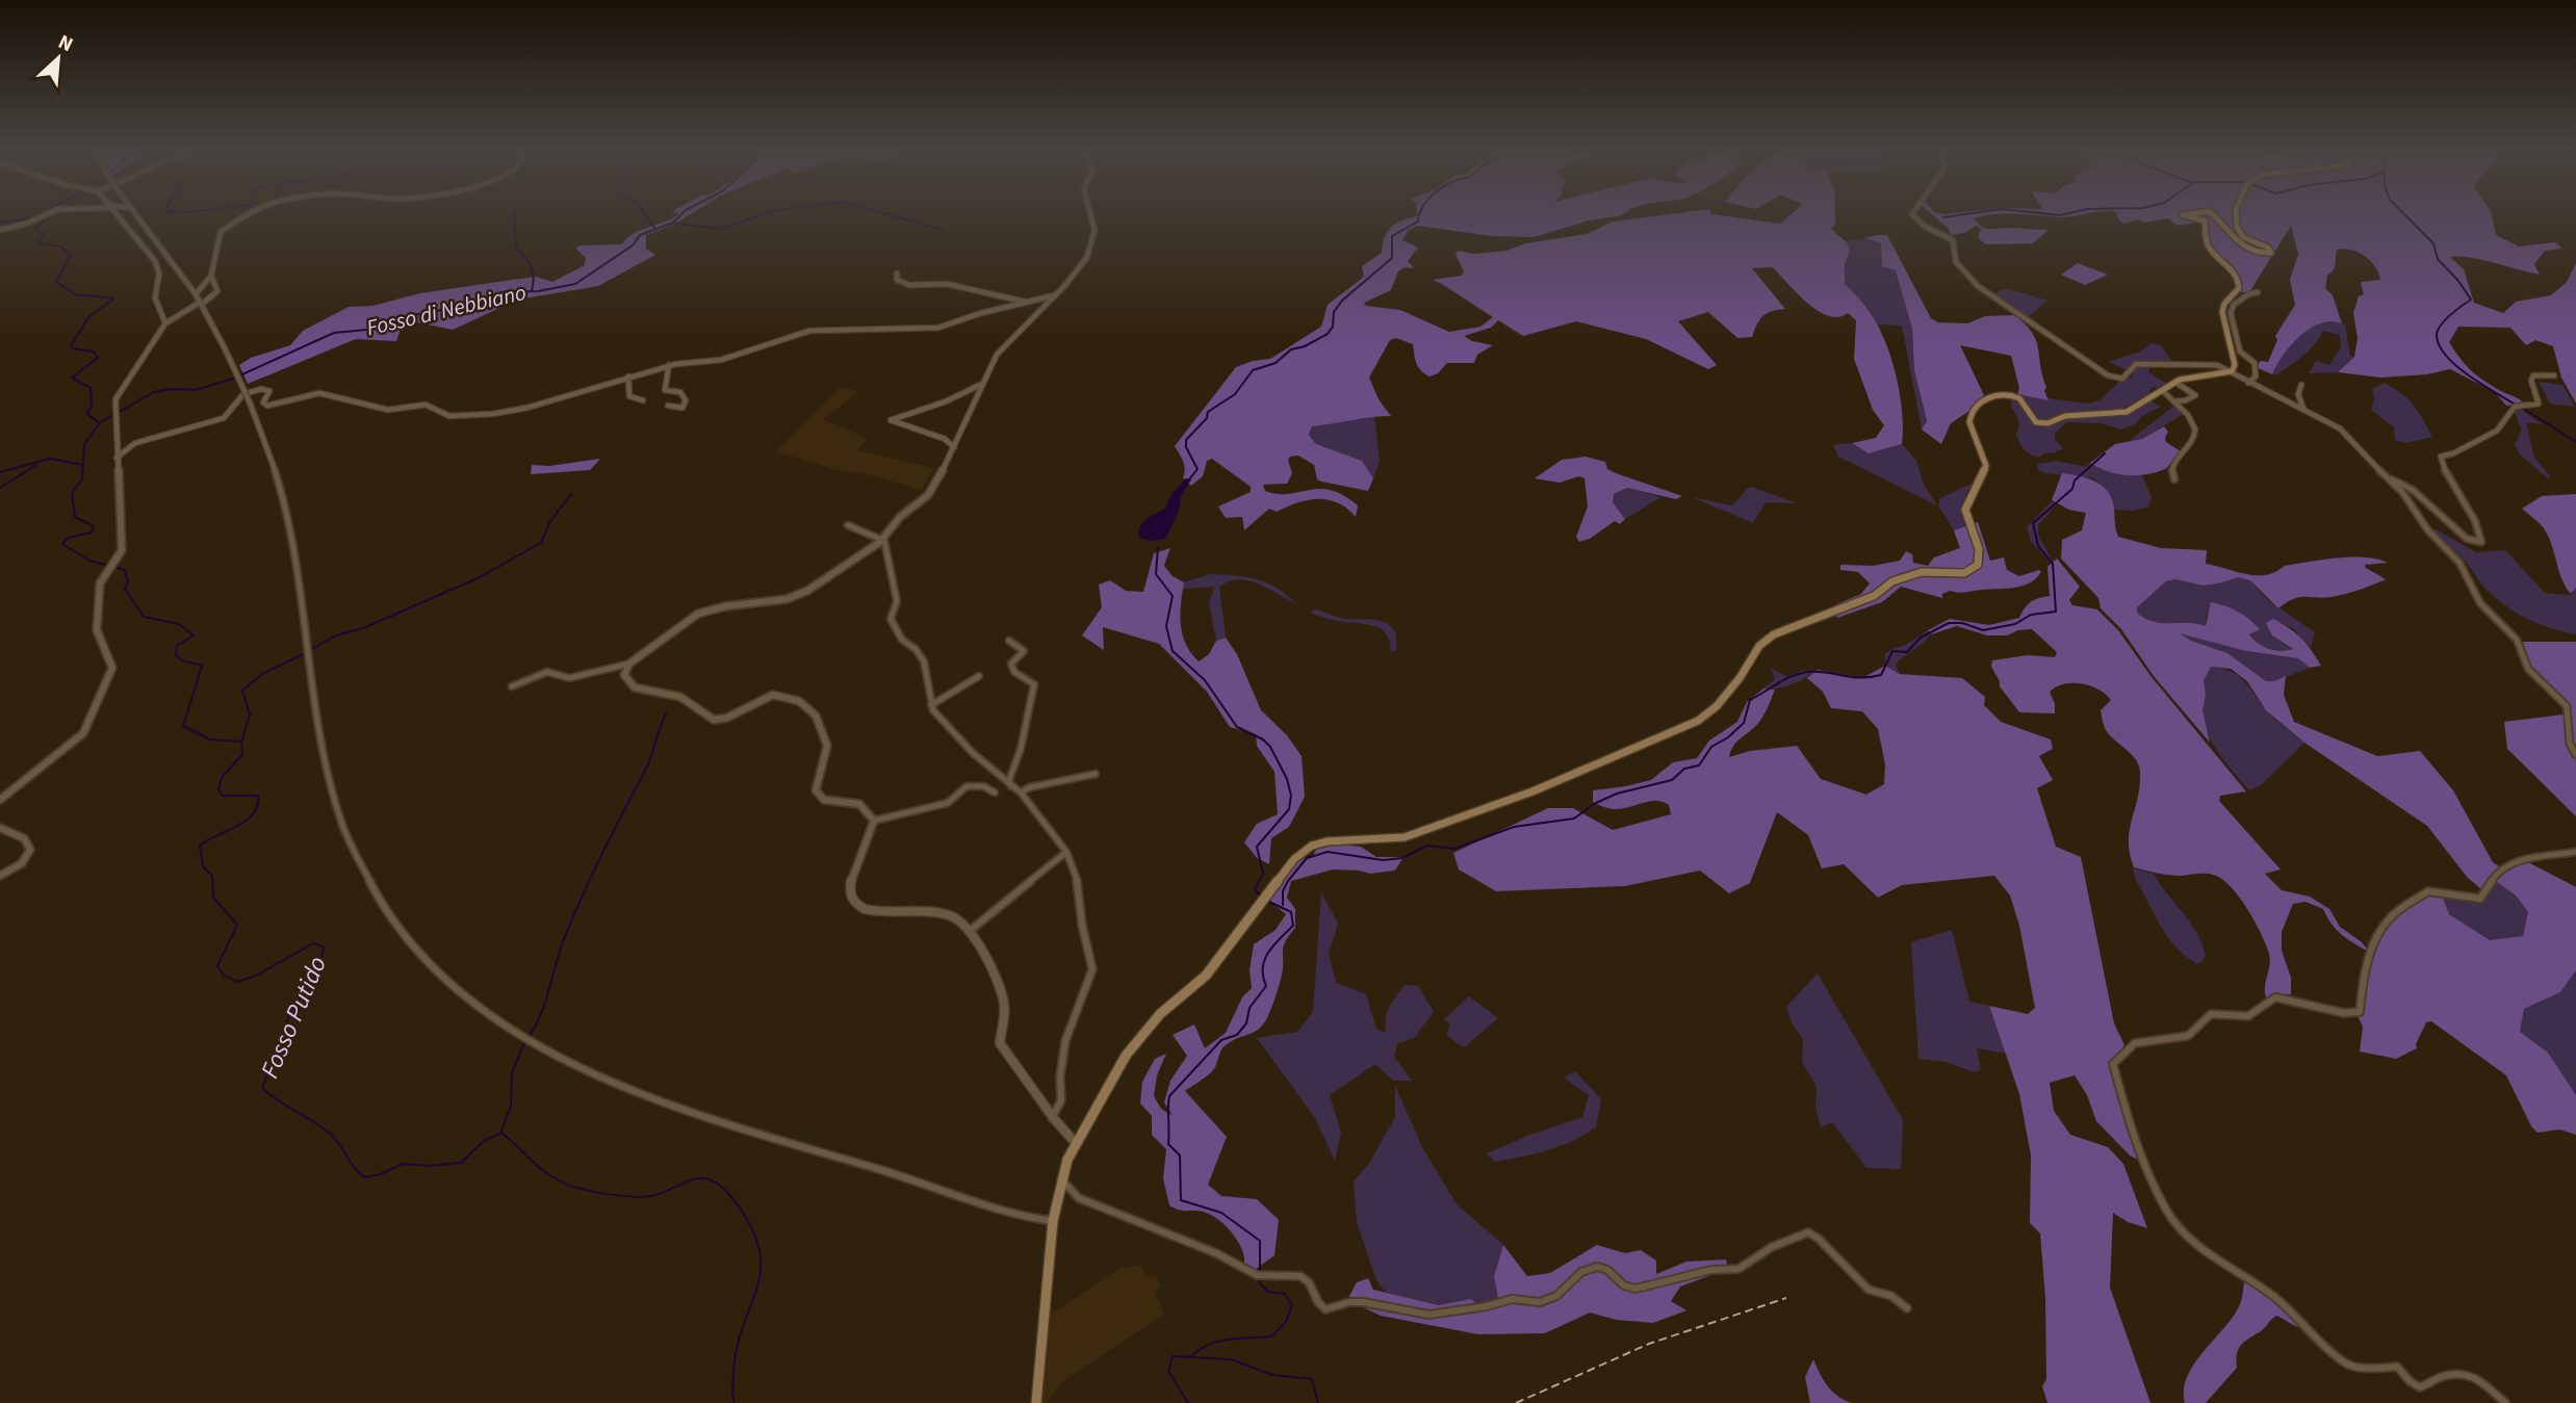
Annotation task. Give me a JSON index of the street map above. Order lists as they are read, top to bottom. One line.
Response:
{"water":["Fosso di Nebbiano","Fosso Putido"],"north":"top right"}
